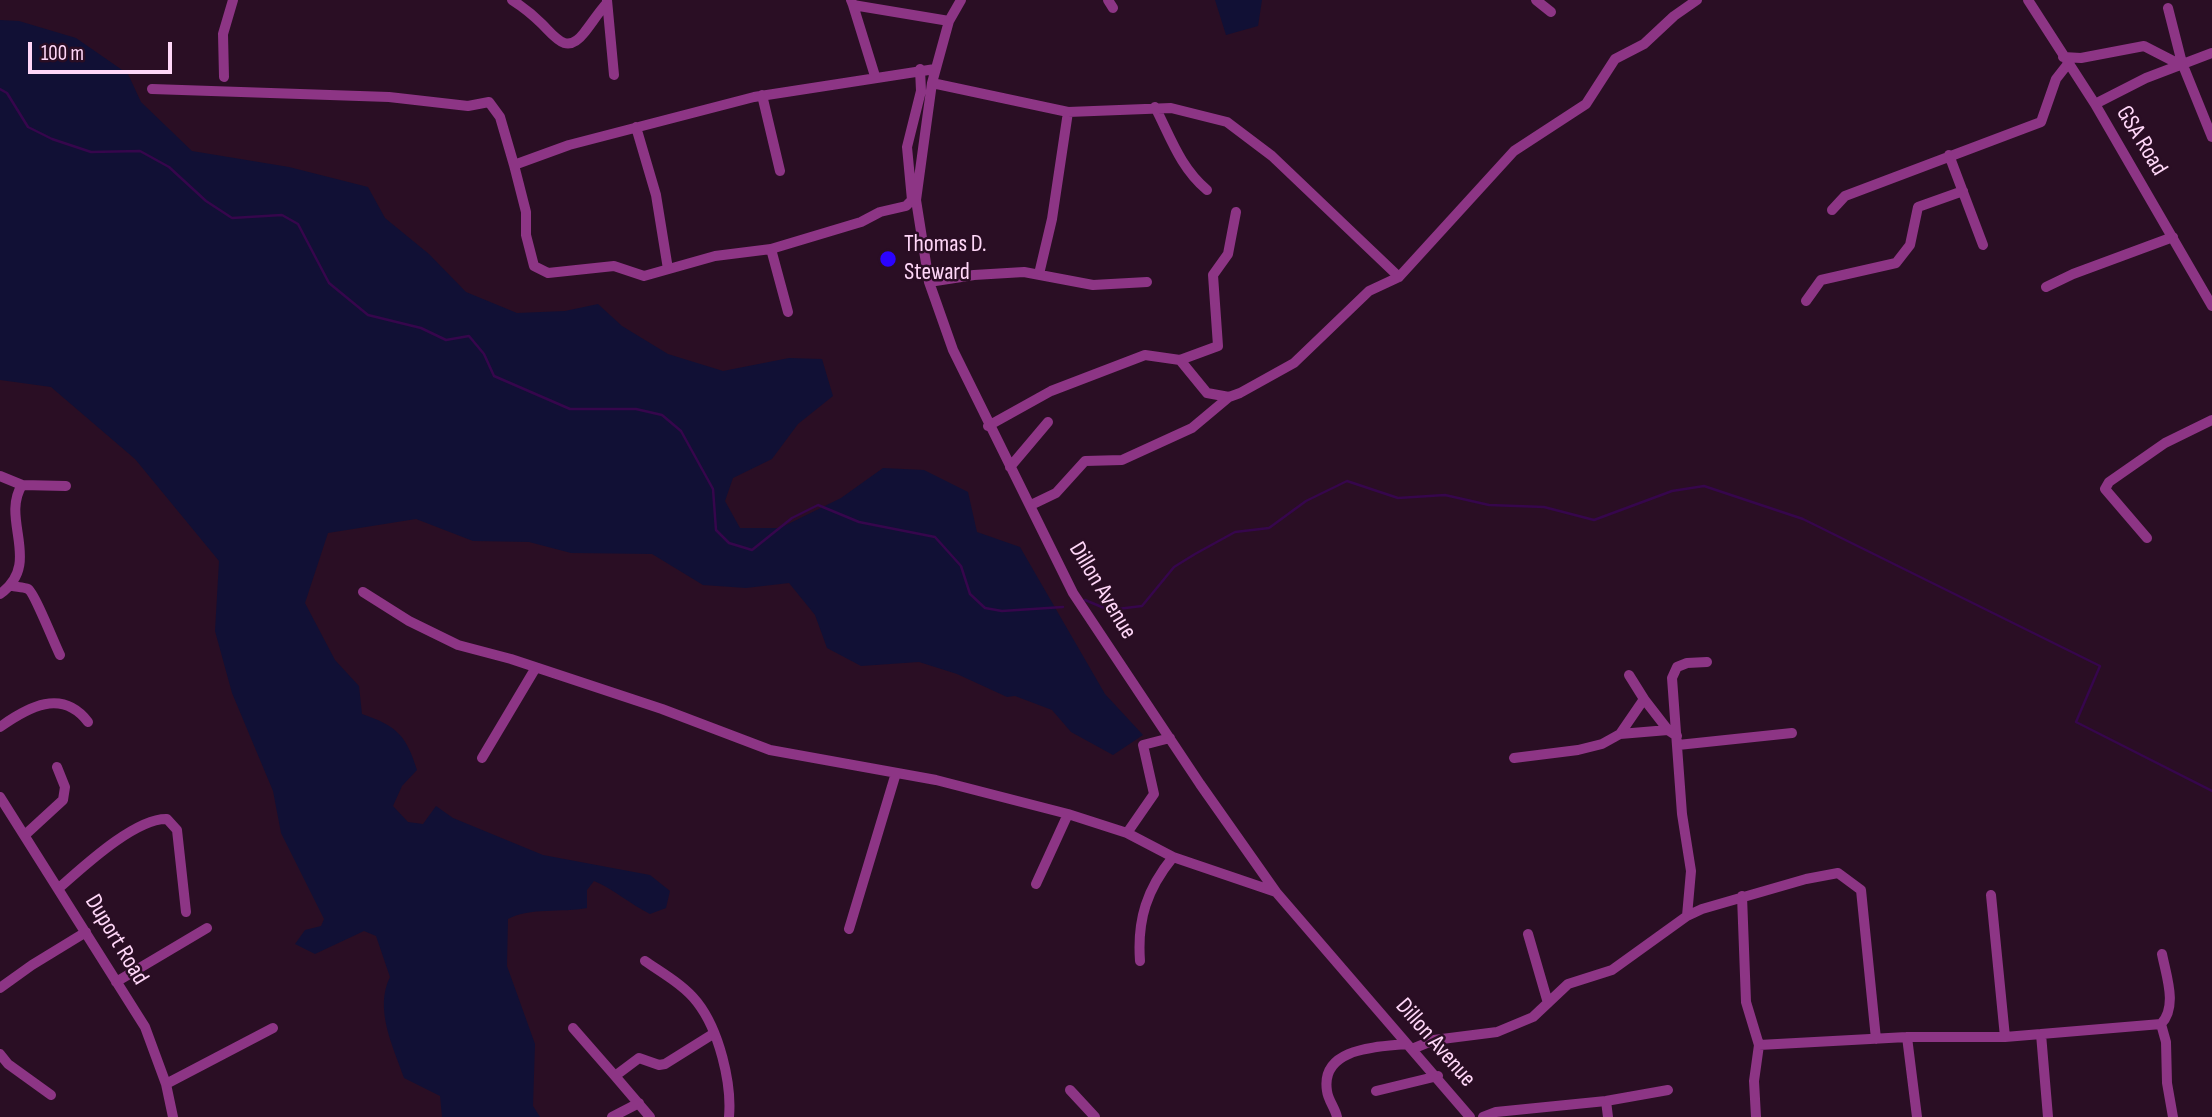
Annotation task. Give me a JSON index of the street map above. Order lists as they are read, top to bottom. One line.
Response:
{"streets":{"street":["GSA Road","Dillon Avenue","Duport Road"]},"places":["Thomas D. Steward"],"scale_bar":"100 m"}
